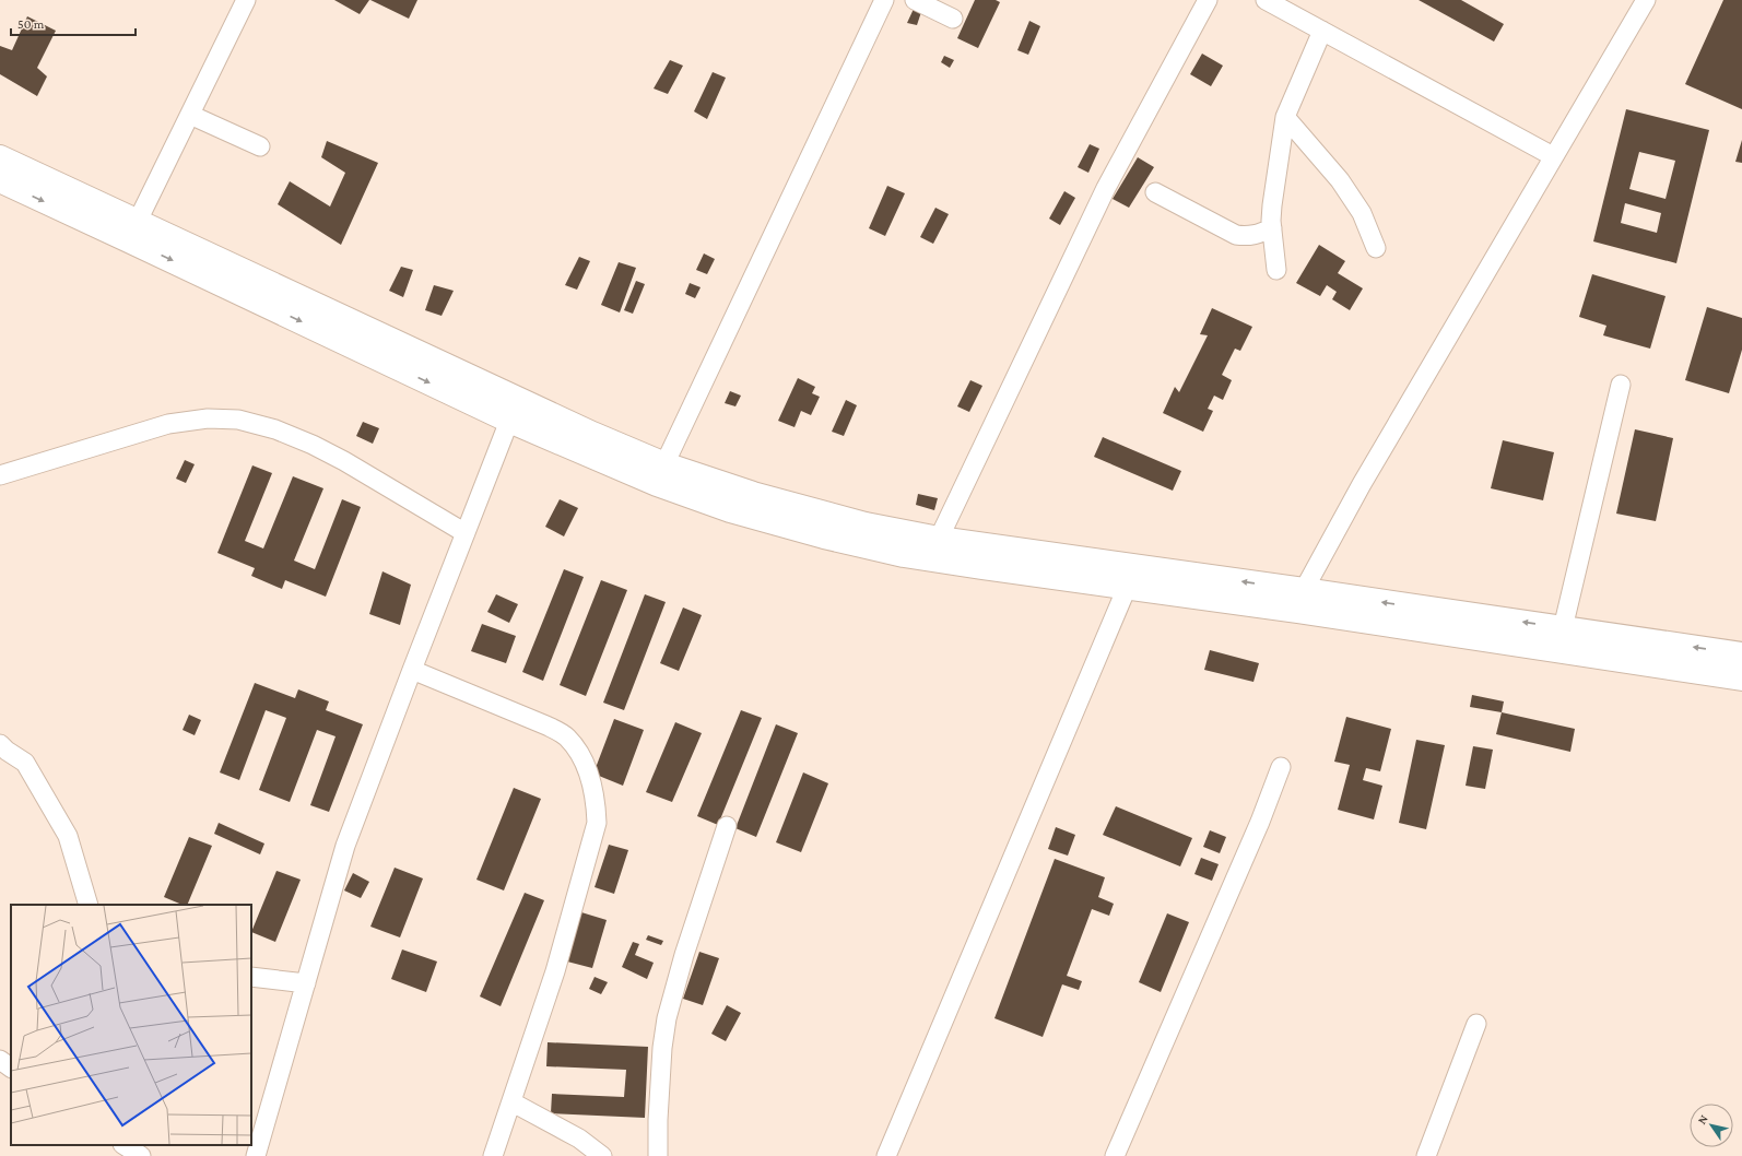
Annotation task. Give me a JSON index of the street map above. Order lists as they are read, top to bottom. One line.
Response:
{"scale_bar":"50 m","north":"top left"}
